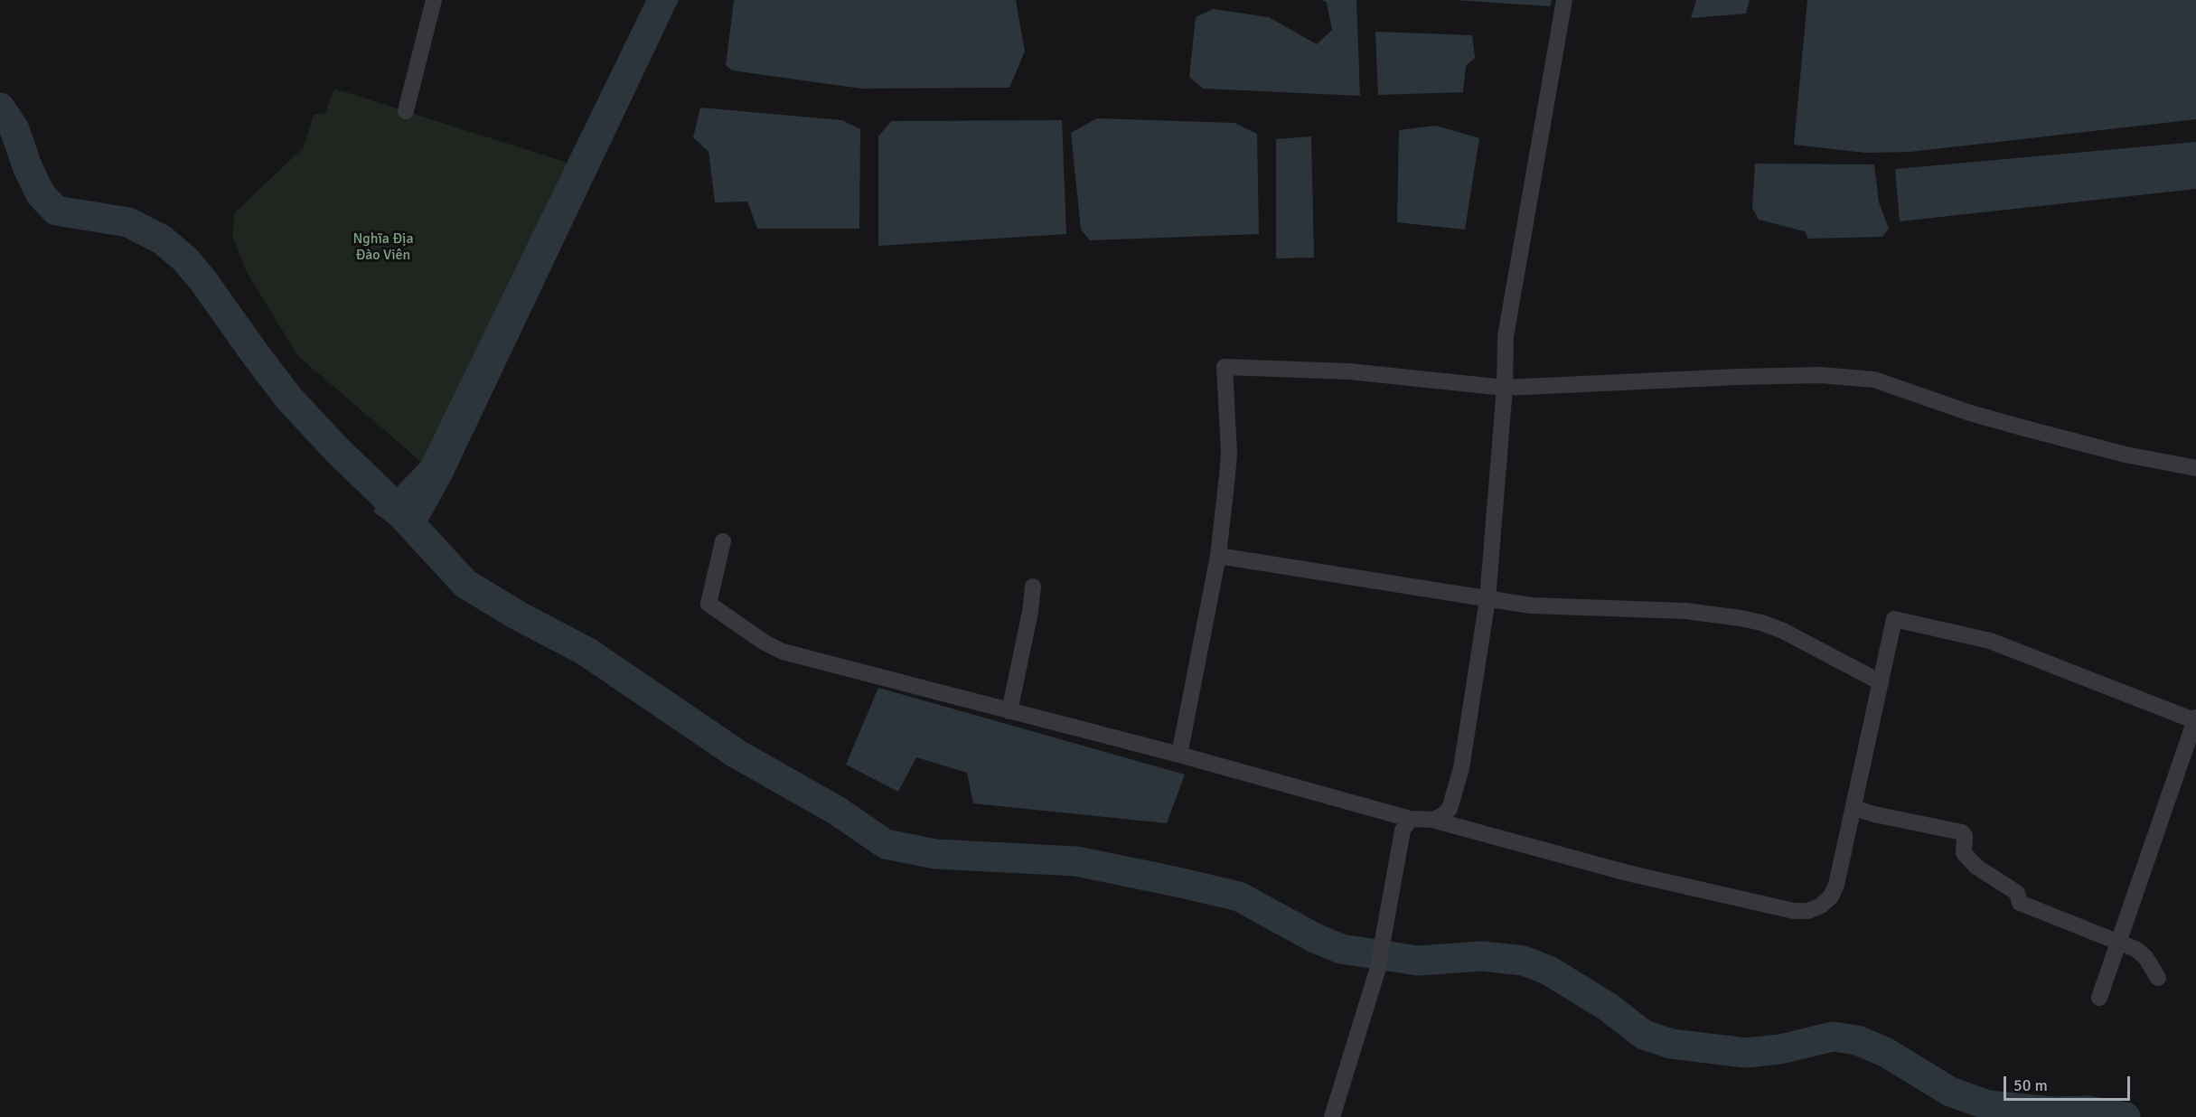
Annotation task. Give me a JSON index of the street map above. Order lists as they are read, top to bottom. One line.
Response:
{"parks":["Nghĩa Địa Đào Viên"],"scale_bar":"50 m"}
